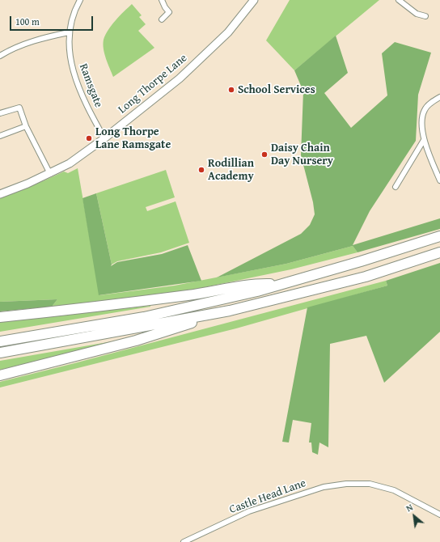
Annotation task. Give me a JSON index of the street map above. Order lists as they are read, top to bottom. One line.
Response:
{"streets":{"main road":["Long Thorpe Lane"],"street":["Ramsgate","Castle Head Lane"]},"crossings":[["Long Thorpe Lane","Ramsgate"]],"places":["School Services","Long Thorpe Lane Ramsgate","Daisy Chain Day Nursery","Rodillian Academy"],"scale_bar":"100 m","north":"top left"}
